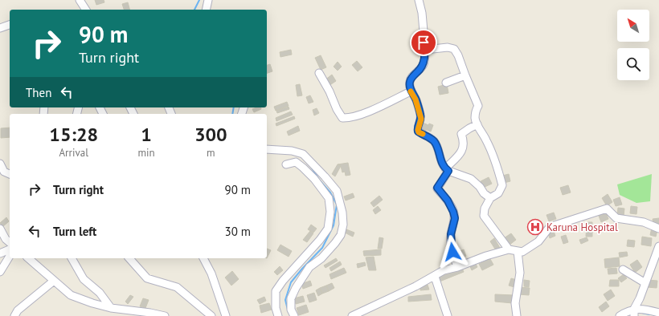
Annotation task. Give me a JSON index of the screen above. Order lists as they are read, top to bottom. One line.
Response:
{"places":{"hospital":["Karuna Hospital"]},"north":"top left","page":{"turn":["90 m","Turn right"],"then":"Then","eta":["15:28","Arrival","1","min","300","m"],"list":[{"name":"Turn right","value":"90 m"},{"name":"Turn left","value":"30 m"}]}}
